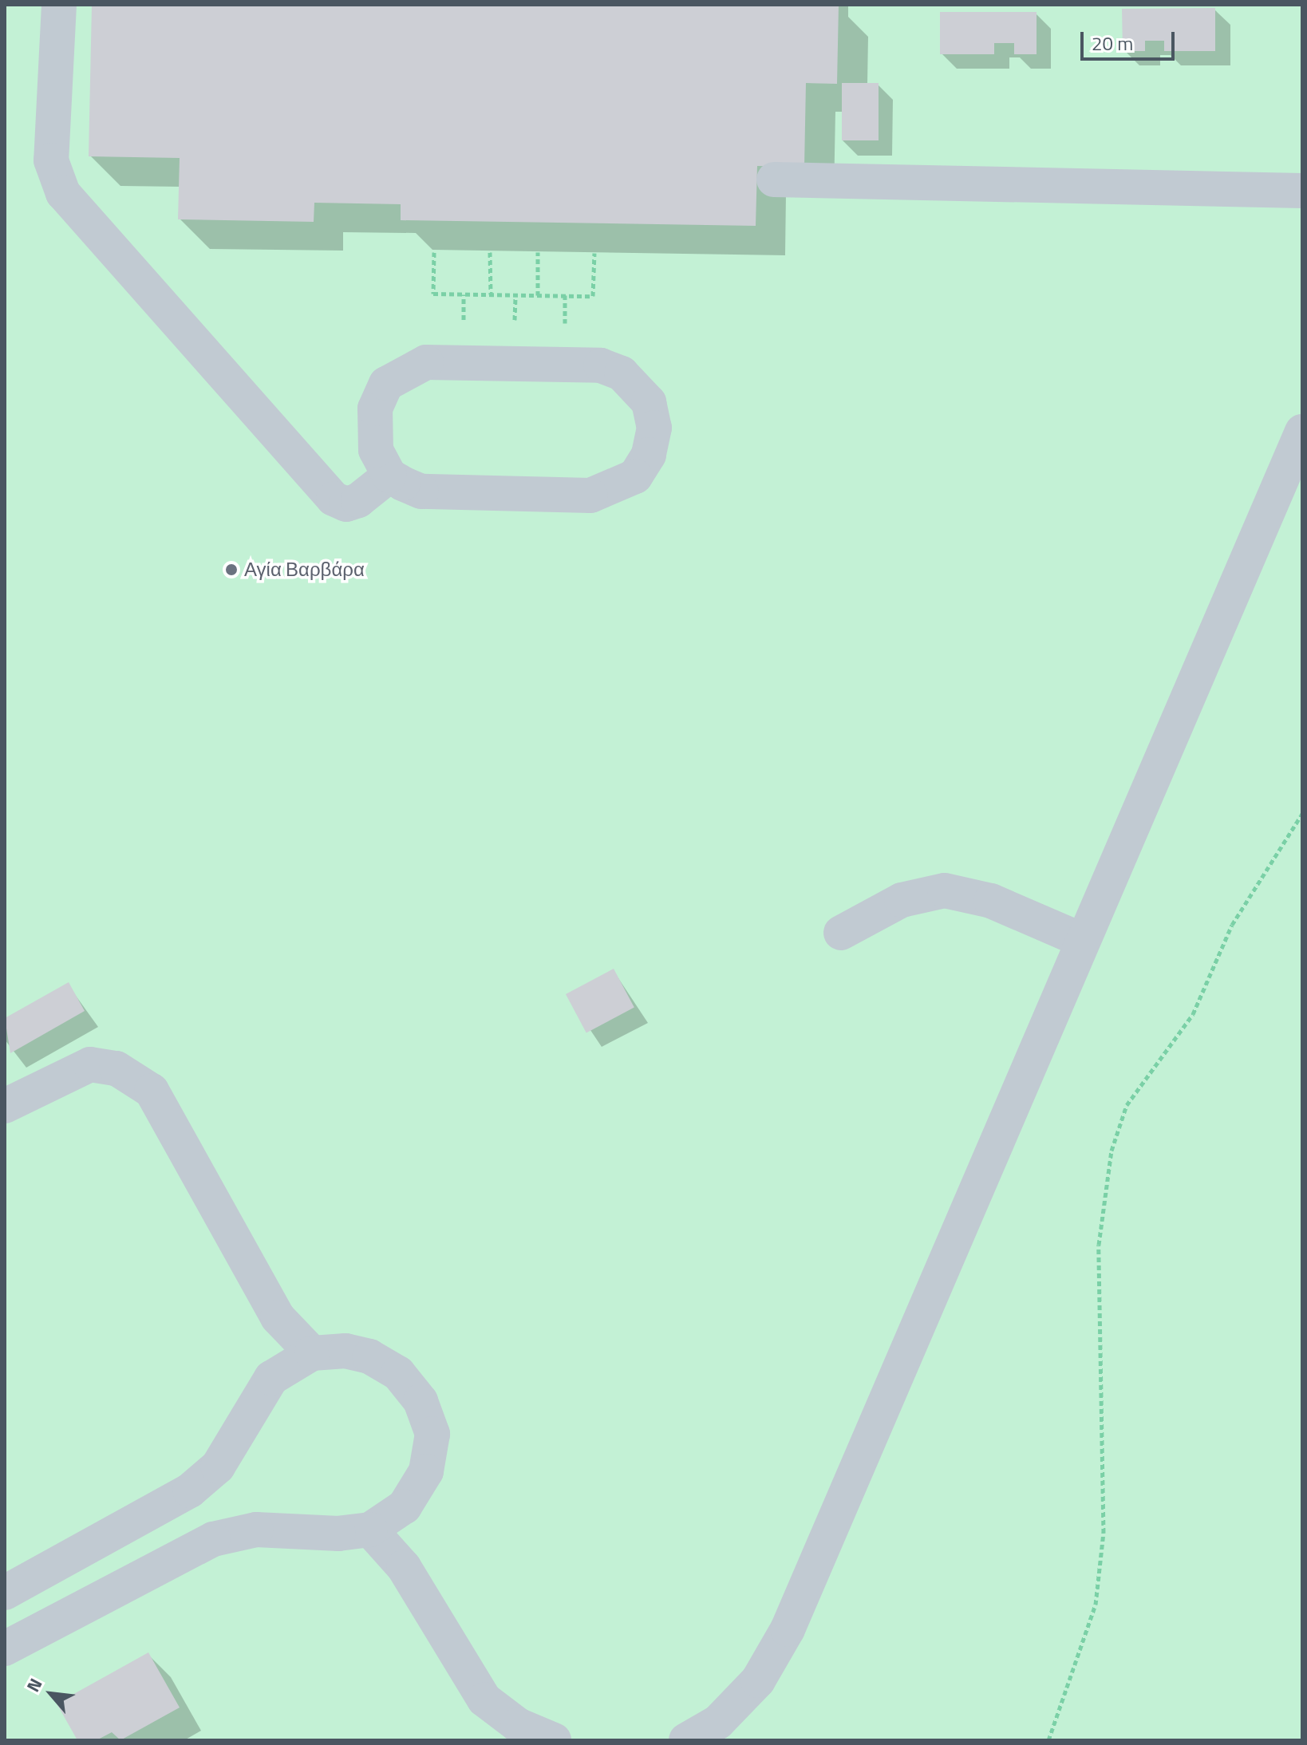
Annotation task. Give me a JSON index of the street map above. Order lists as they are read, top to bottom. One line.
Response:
{"places":["Αγία Βαρβάρα"],"scale_bar":"20 m","north":"top left"}
